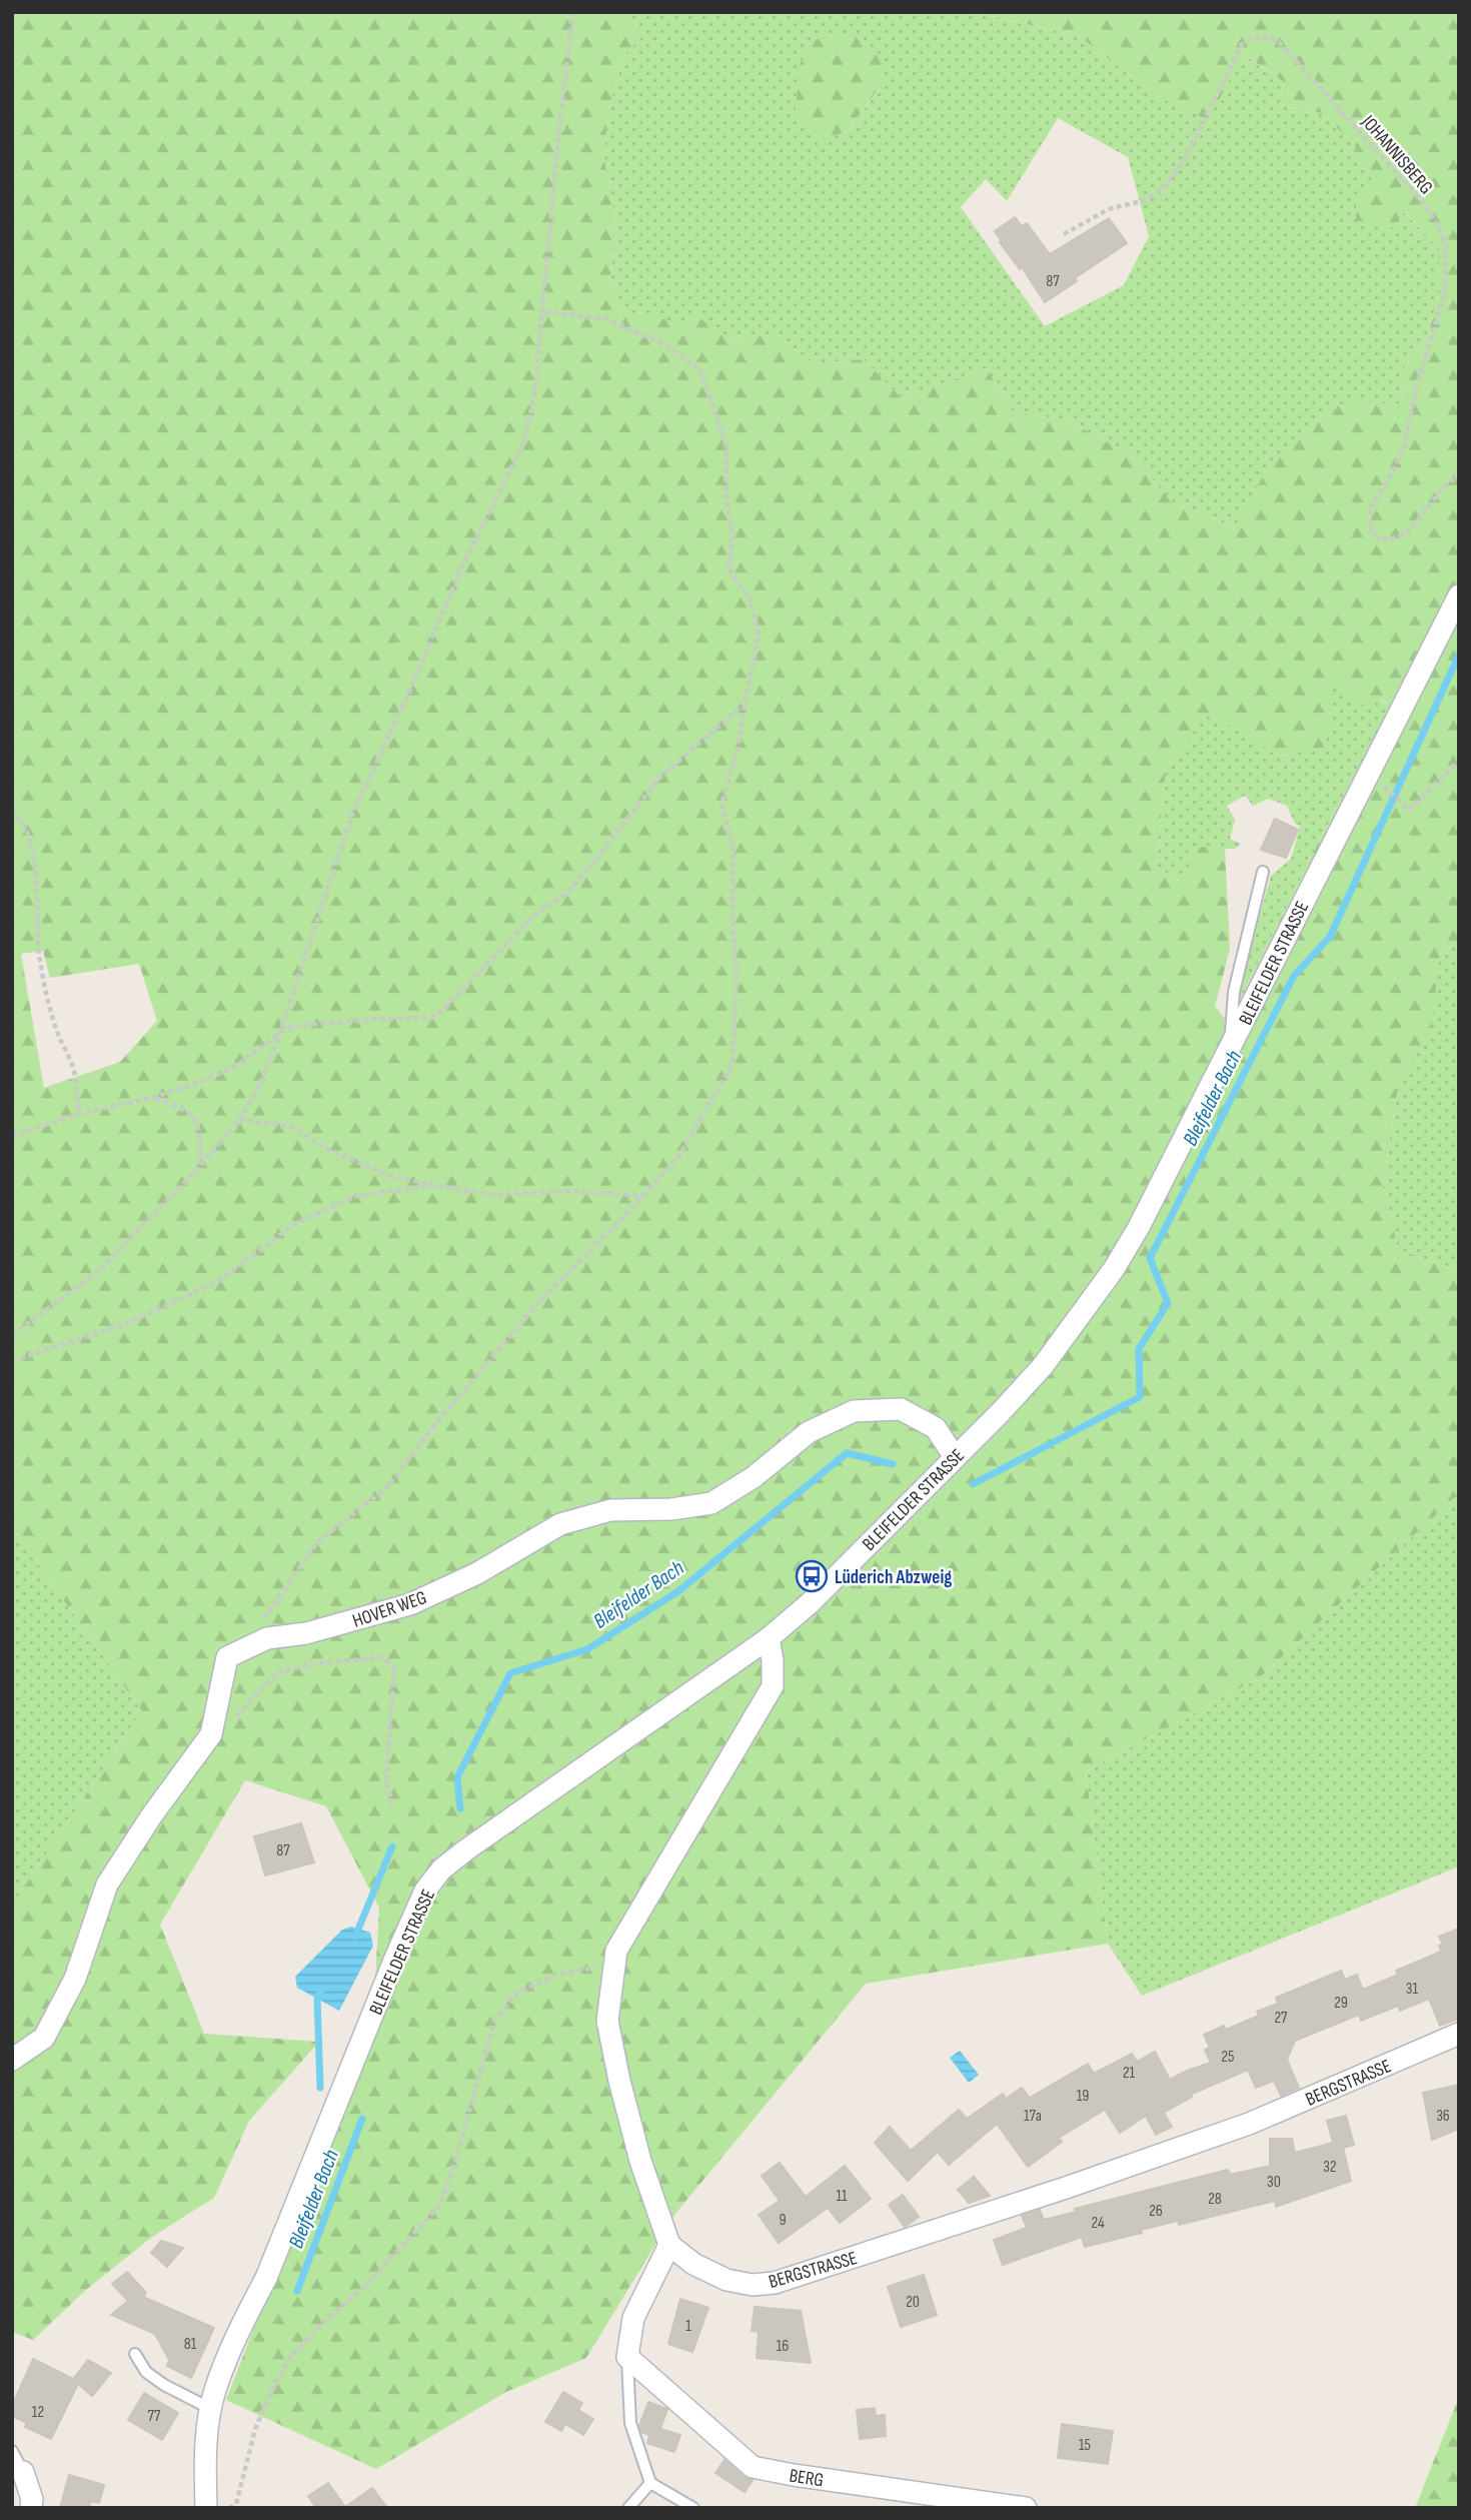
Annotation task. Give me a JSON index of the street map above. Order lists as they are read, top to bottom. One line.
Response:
{"streets":{"street":["BLEIFELDER STRASSE","HOVER WEG","BERGSTRASSE","BERG"],"path":["JOHANNISBERG"]},"crossings":[["BLEIFELDER STRASSE","HOVER WEG"]],"water":["Bleifelder Bach"],"places":{"bus stop":["Lüderich Abzweig"]},"house_numbers":["87","87","31","29","27","25","21","19","17a","36","32","30","11","28","26","9","24","20","1","81","16","12","77","15"]}
